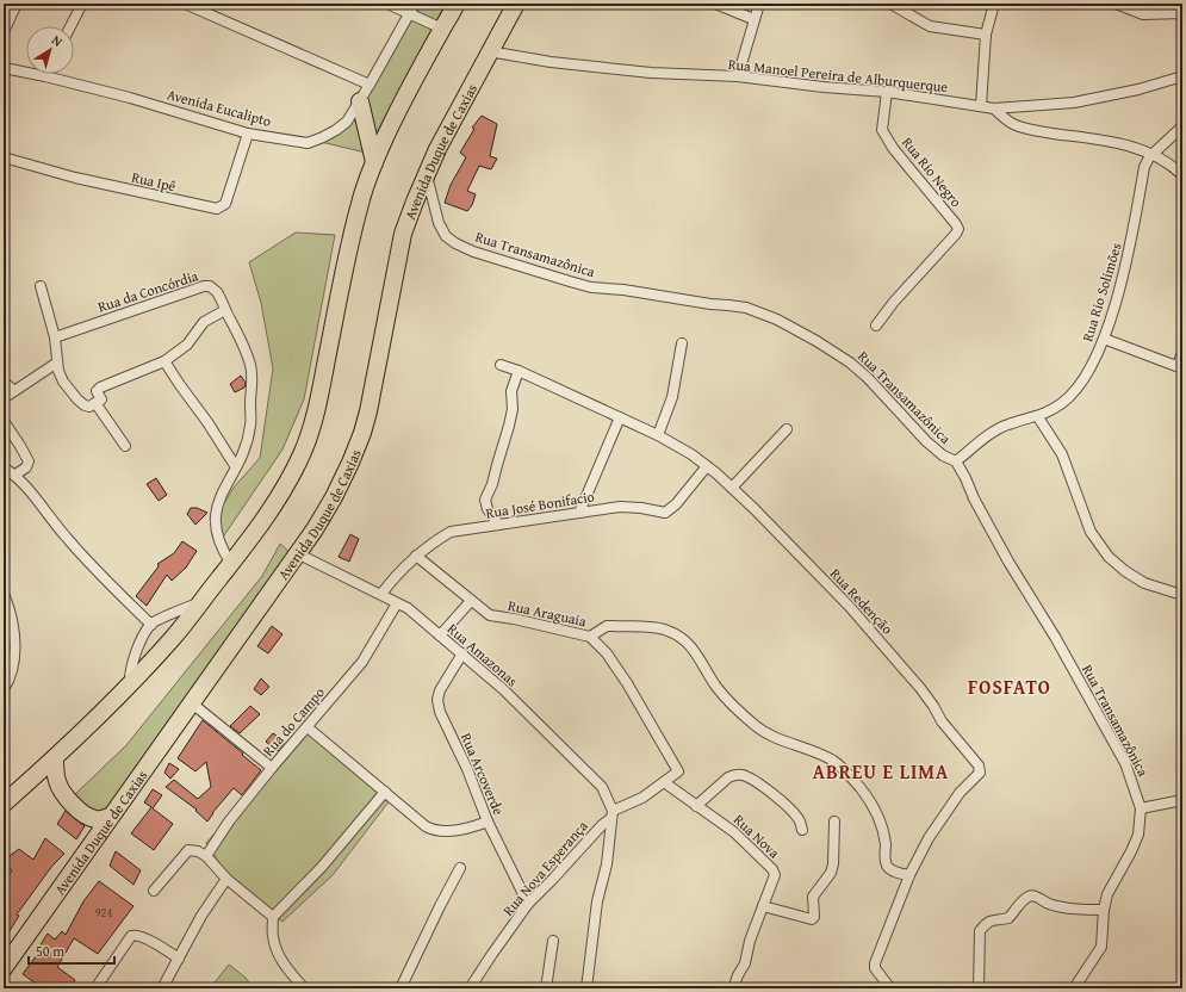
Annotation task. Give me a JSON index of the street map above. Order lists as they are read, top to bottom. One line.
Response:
{"streets":{"highway":["Avenida Duque de Caxias"],"street":["Rua Manoel Pereira de Alburquerque","Avenida Eucalipto","Rua Rio Negro","Rua Ipê","Rua Transamazônica","Rua da Concórdia","Rua Rio Solimões","Rua José Bonifacio","Rua Redenção","Rua Araguaia","Rua Amazonas","Rua do Campo","Rua Arcoverde","Rua Nova","Rua Nova Esperança"]},"crossings":[["Rua Manoel Pereira de Alburquerque","Avenida Duque de Caxias"],["Rua Manoel Pereira de Alburquerque","Rua Rio Negro"],["Avenida Eucalipto","Rua Ipê"],["Avenida Duque de Caxias","Rua Transamazônica"],["Avenida Duque de Caxias","Rua Amazonas"],["Rua Transamazônica","Rua Rio Solimões"],["Rua José Bonifacio","Rua Redenção"],["Rua José Bonifacio","Rua Araguaia"],["Rua José Bonifacio","Rua Amazonas"],["Rua Araguaia","Rua Nova Esperança"],["Rua Amazonas","Rua do Campo"],["Rua Amazonas","Rua Arcoverde"],["Rua Amazonas","Rua Nova Esperança"],["Rua Arcoverde","Rua Nova Esperança"],["Rua Nova","Rua Nova Esperança"]],"districts":["FOSFATO","ABREU E LIMA"],"house_numbers":["924"],"scale_bar":"50 m","north":"top right"}
